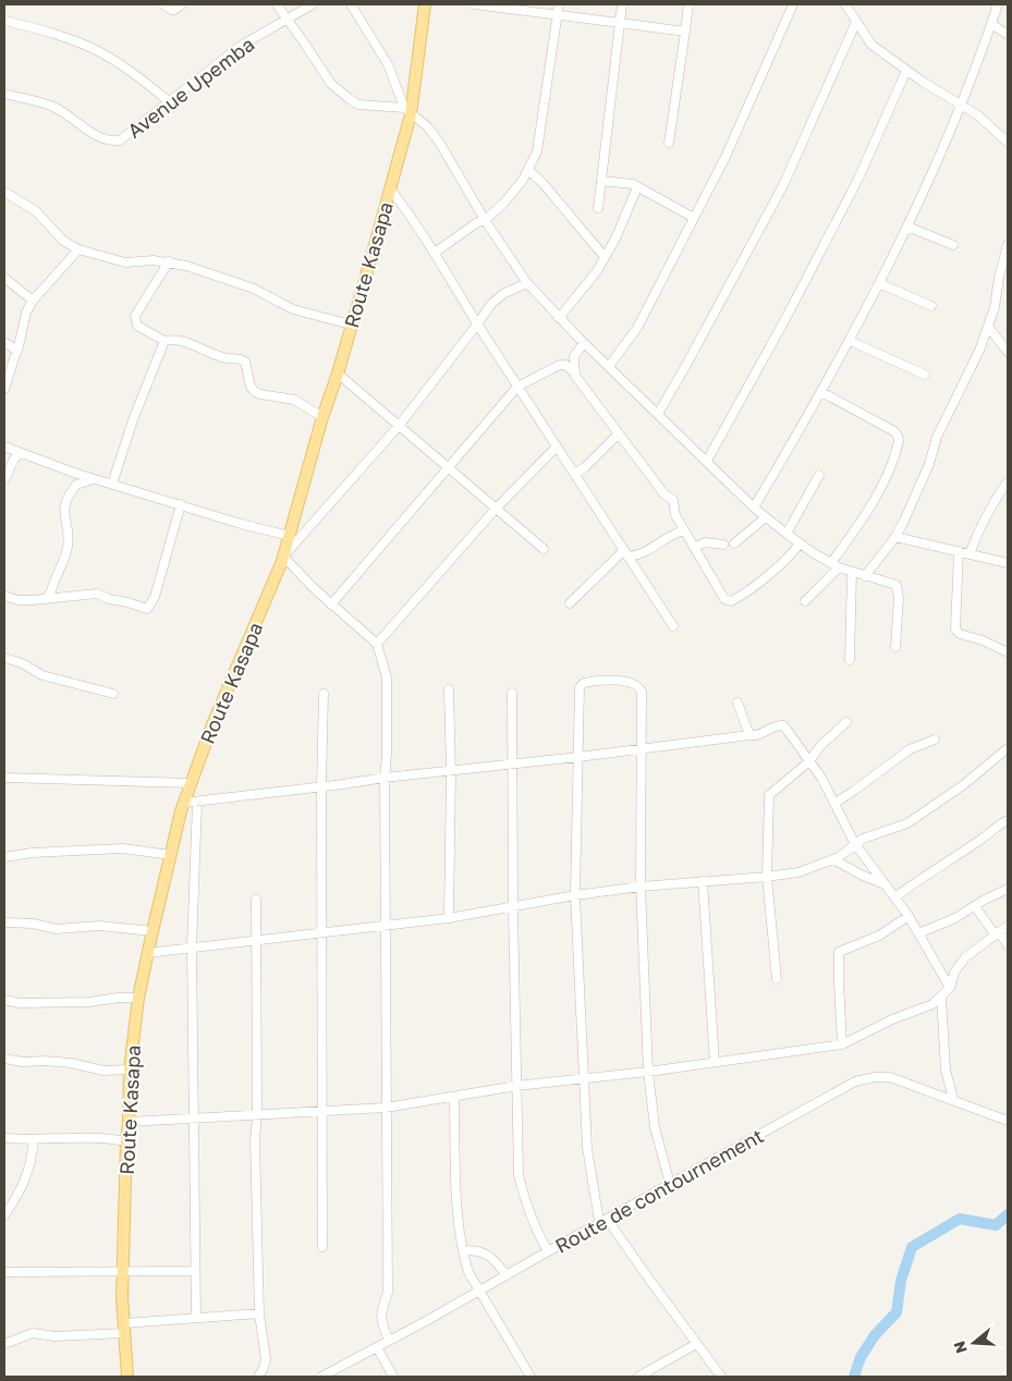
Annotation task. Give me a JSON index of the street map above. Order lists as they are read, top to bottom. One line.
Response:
{"streets":{"main road":["Route Kasapa"],"street":["Avenue Upemba","Route de contournement"]},"north":"left"}
